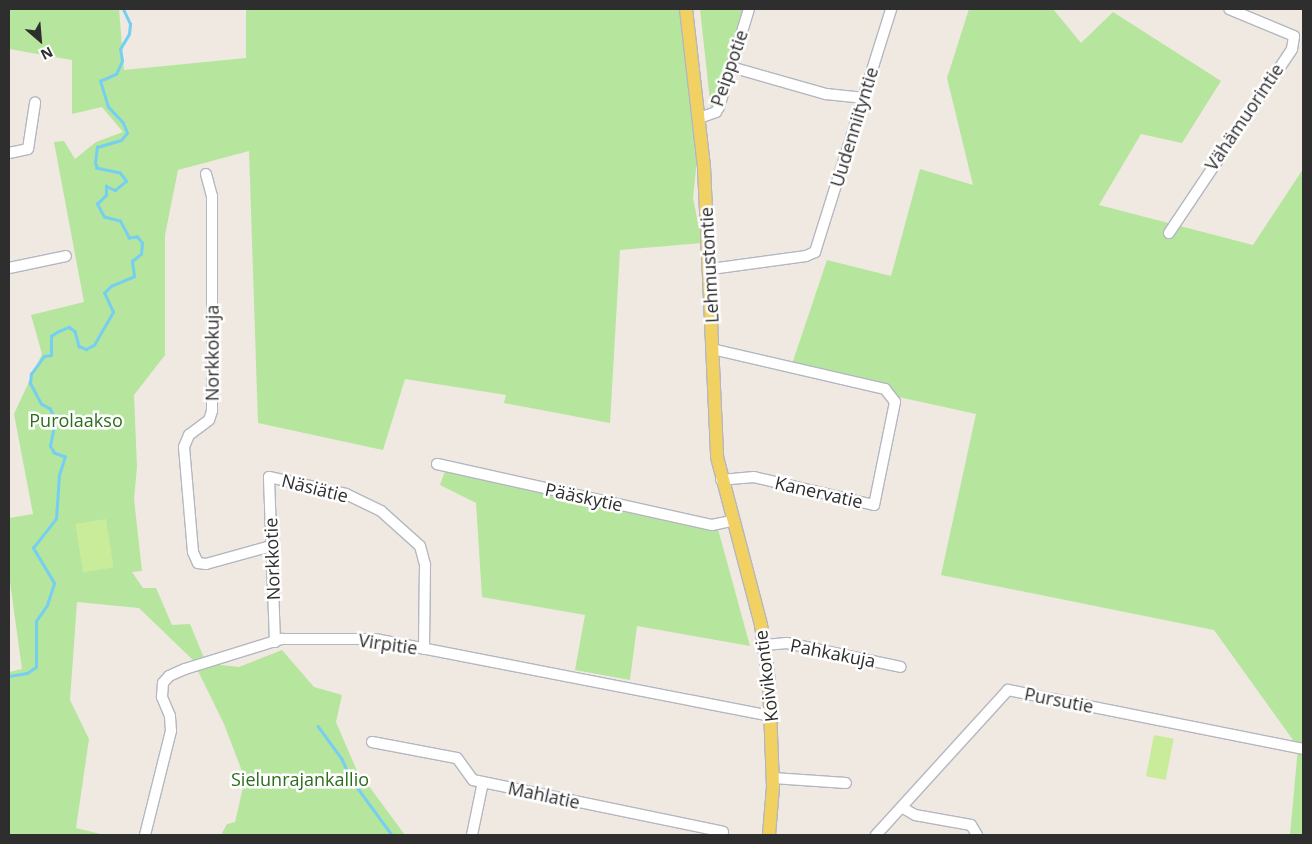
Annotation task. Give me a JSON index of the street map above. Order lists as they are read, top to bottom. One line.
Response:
{"streets":{"main road":["Lehmustontie","Koivikontie"],"street":["Peippotie","Vähämuorintie","Uudenniityntie","Norkkokuja","Näsiätie","Kanervatie","Pääskytie","Norkkotie","Virpitie","Pahkakuja","Pursutie","Mahlatie"]},"crossings":[["Peippotie","Lehmustontie"],["Uudenniityntie","Lehmustontie"],["Lehmustontie","Kanervatie"],["Lehmustontie","Pääskytie"],["Lehmustontie","Koivikontie"],["Norkkokuja","Norkkotie"],["Näsiätie","Norkkotie"],["Näsiätie","Virpitie"],["Pääskytie","Koivikontie"],["Norkkotie","Virpitie"],["Virpitie","Koivikontie"],["Pahkakuja","Koivikontie"]],"parks":["Purolaakso","Sielunrajankallio"],"north":"bottom right"}
